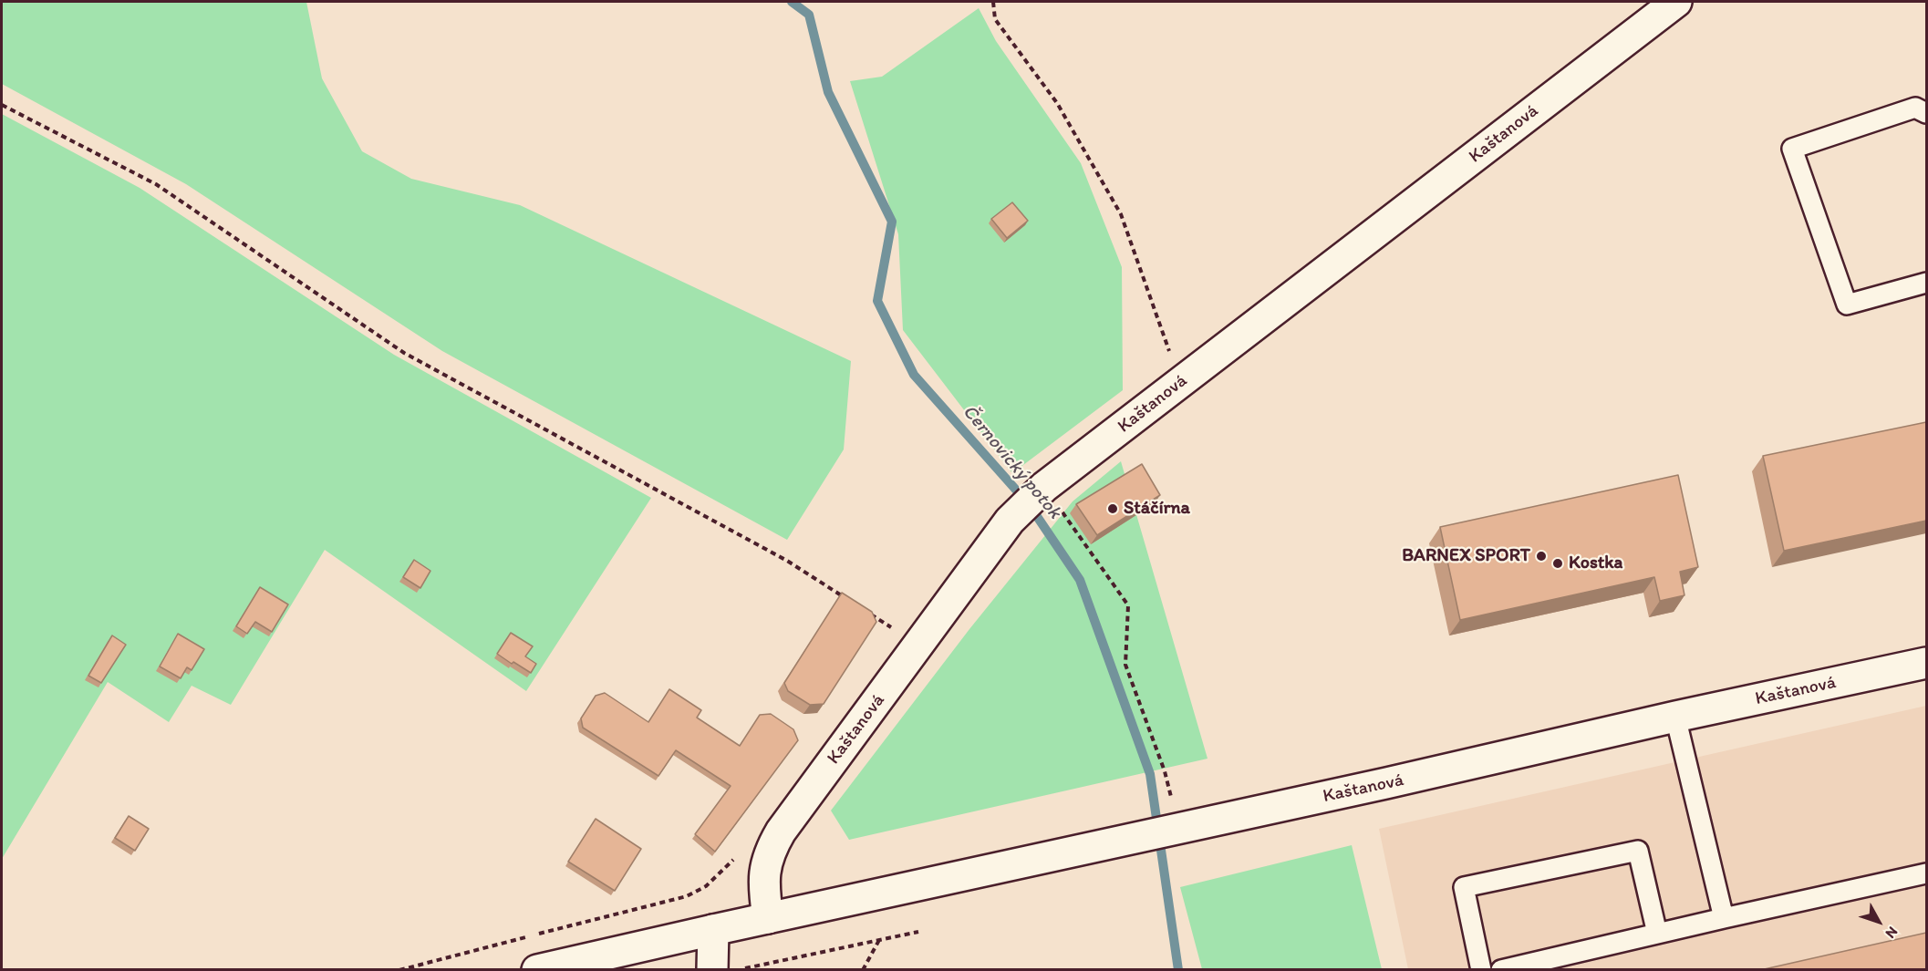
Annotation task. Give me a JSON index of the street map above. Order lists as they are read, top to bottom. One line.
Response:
{"streets":{"main road":["Kaštanová"]},"water":["Černovický potok"],"places":["Stáčírna","BARNEX SPORT","Kostka"],"north":"bottom right"}
